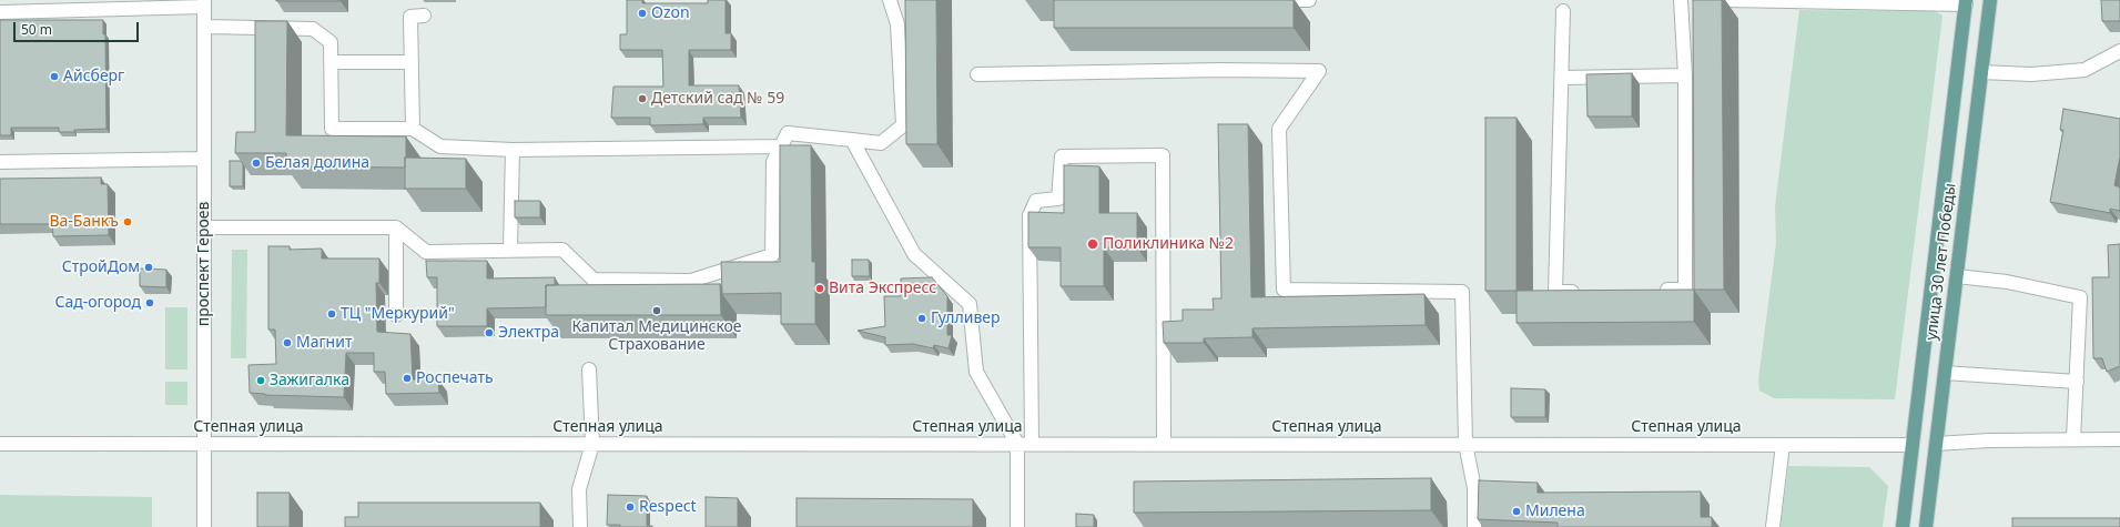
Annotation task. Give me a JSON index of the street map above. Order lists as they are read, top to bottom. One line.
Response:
{"streets":{"main road":["улица 30 лет Победы","Степная улица"],"street":["проспект Героев"]},"crossings":[["улица 30 лет Победы","Степная улица"],["проспект Героев","Степная улица"]],"places":["Ozon","Айсберг","Детский сад № 59","Белая долина","Ва-Банкъ","Поликлиника №2","СтройДом","Вита Экспресс","Сад-огород","Капитал Медицинское Страхование","ТЦ \"Меркурий\"","Гулливер","Электра","Магнит","Роспечать","Зажигалка","Respect","Милена"],"scale_bar":"50 m"}
